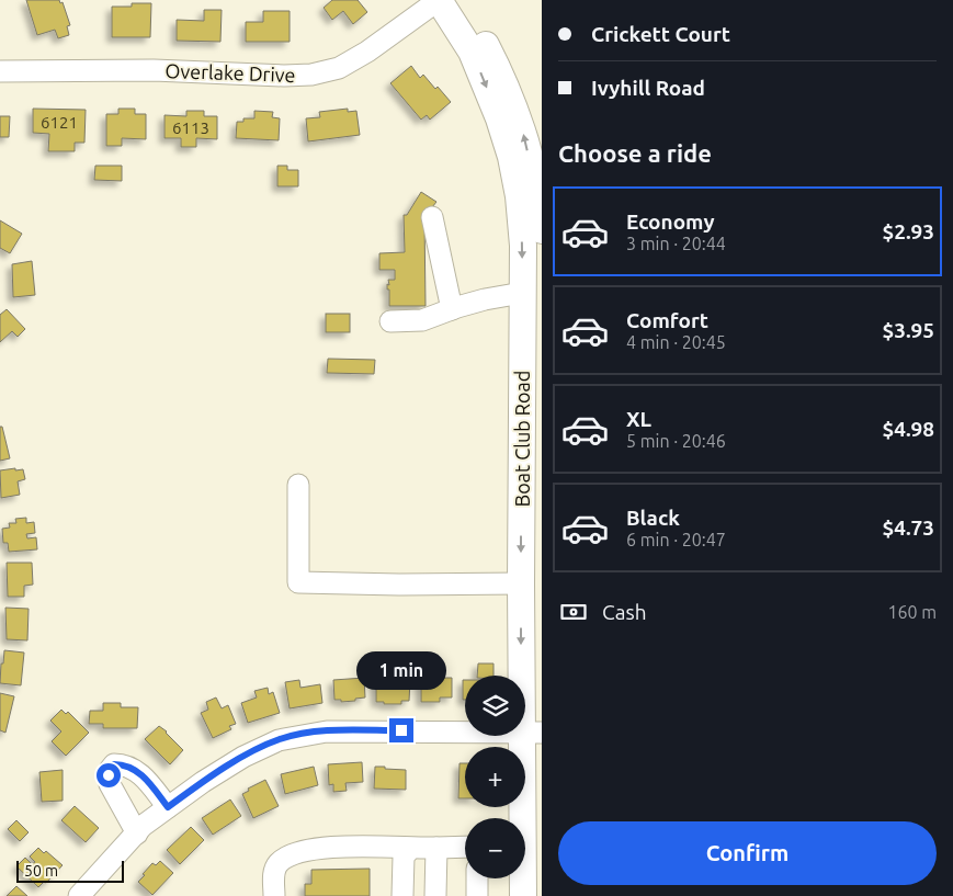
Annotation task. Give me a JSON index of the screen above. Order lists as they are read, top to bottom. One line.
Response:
{"streets":{"main road":["Boat Club Road"],"street":["Overlake Drive"]},"crossings":[["Overlake Drive","Boat Club Road"]],"house_numbers":["6121","6113"],"scale_bar":"50 m","page":{"banner":["Crickett Court","Ivyhill Road"],"heading":"Choose a ride","list":[{"name":"Economy","note":"3 min · 20:44","value":"$2.93"},{"name":"Comfort","note":"4 min · 20:45","value":"$3.95"},{"name":"XL","note":"5 min · 20:46","value":"$4.98"},{"name":"Black","note":"6 min · 20:47","value":"$4.73"}],"pay":["Cash","160 m"],"bubble":"1 min","map_buttons":["+","−"],"buttons":"Confirm","scale":"50 m"}}
